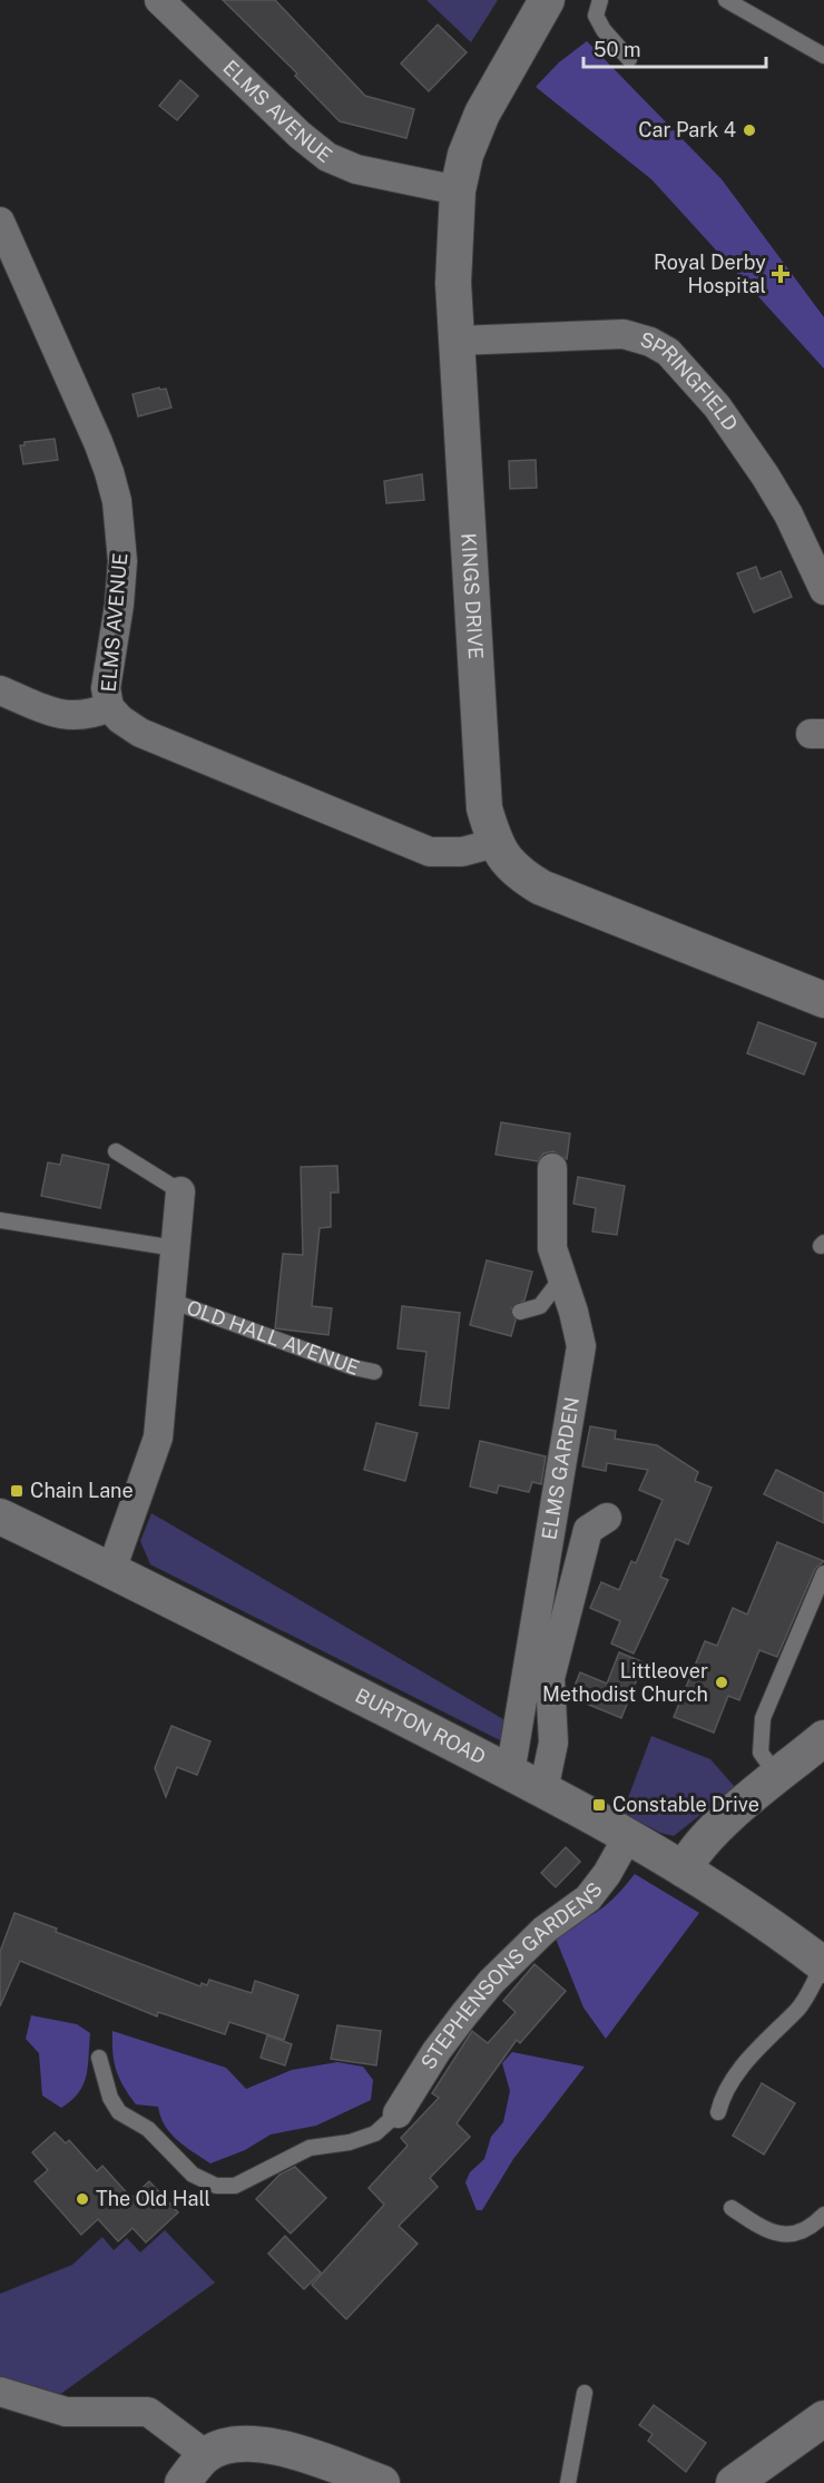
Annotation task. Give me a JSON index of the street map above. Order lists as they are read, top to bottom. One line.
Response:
{"streets":{"street":["ELMS AVENUE","SPRINGFIELD","KINGS DRIVE","OLD HALL AVENUE","ELMS GARDEN","BURTON ROAD","STEPHENSONS GARDENS"]},"crossings":[["ELMS AVENUE","KINGS DRIVE"],["SPRINGFIELD","KINGS DRIVE"],["OLD HALL AVENUE","BURTON ROAD"],["ELMS GARDEN","BURTON ROAD"],["BURTON ROAD","STEPHENSONS GARDENS"]],"places":{"other":["Car Park 4","Littleover Methodist Church","The Old Hall"],"health":["Royal Derby Hospital"],"transit":["Chain Lane","Constable Drive"]},"scale_bar":"50 m"}
